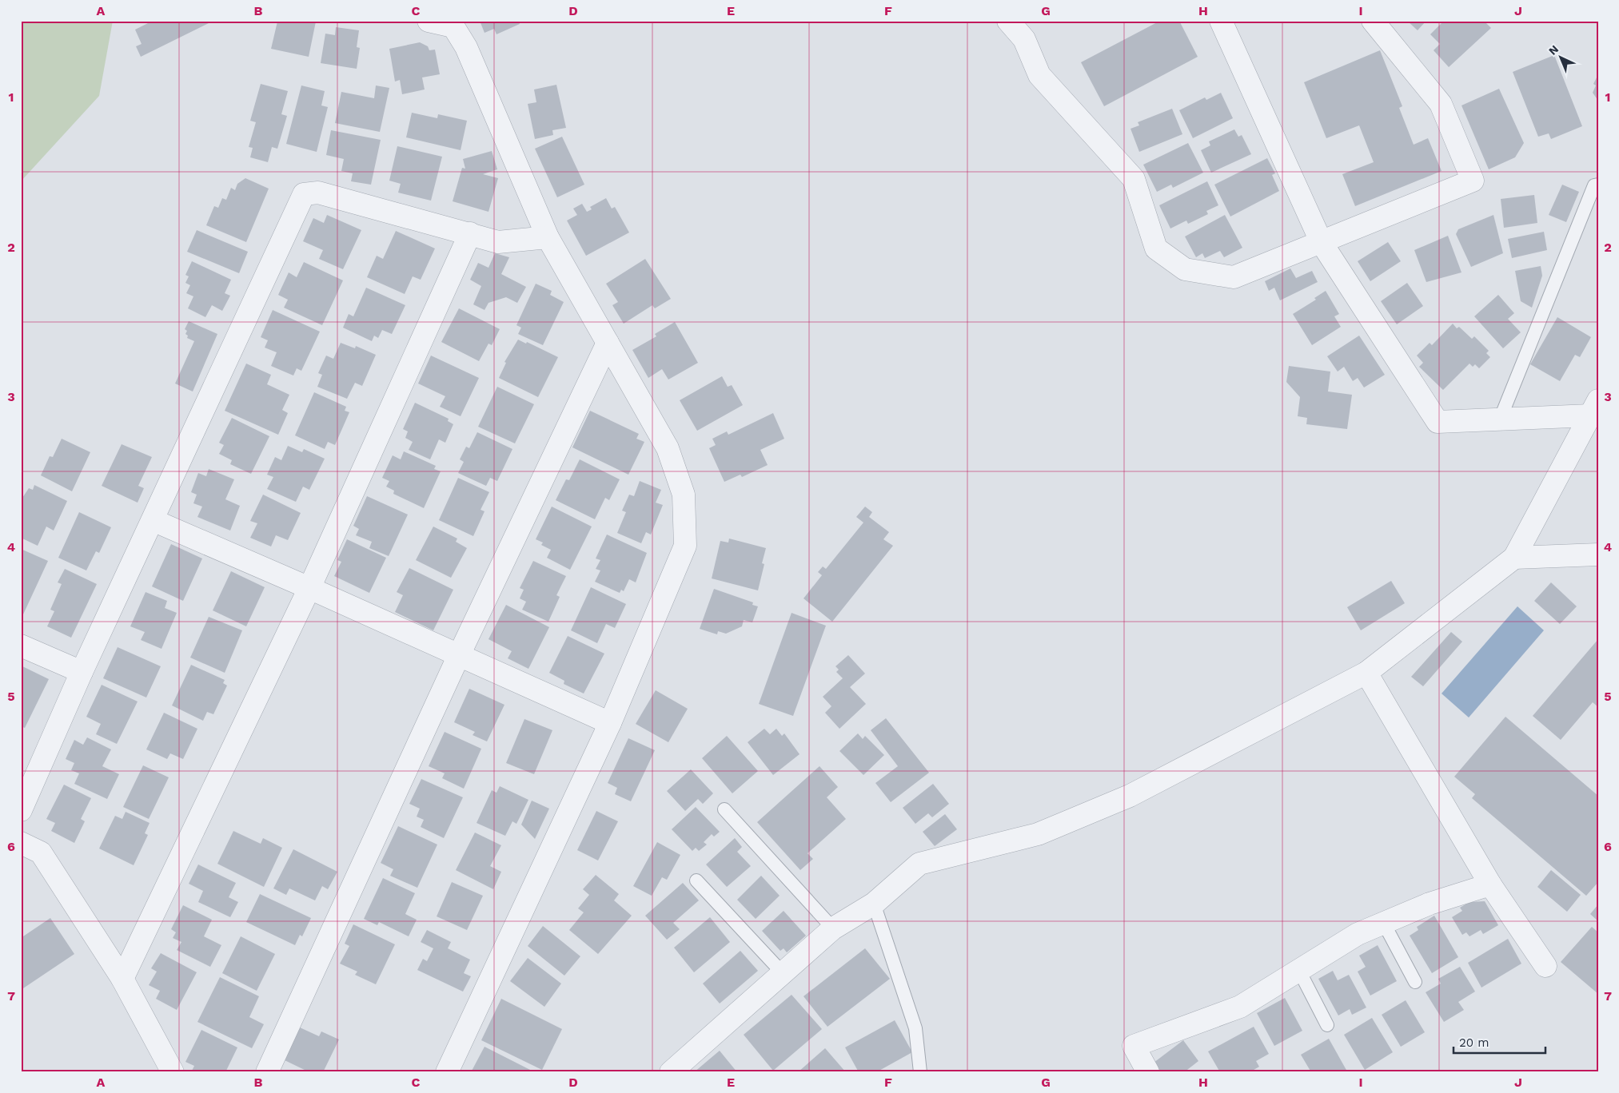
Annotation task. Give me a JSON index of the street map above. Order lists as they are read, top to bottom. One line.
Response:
{"scale_bar":"20 m","north":"top left","grid":{"columns":["A","B","C","D","E","F","G","H","I","J"],"rows":["1","2","3","4","5","6","7"]}}
